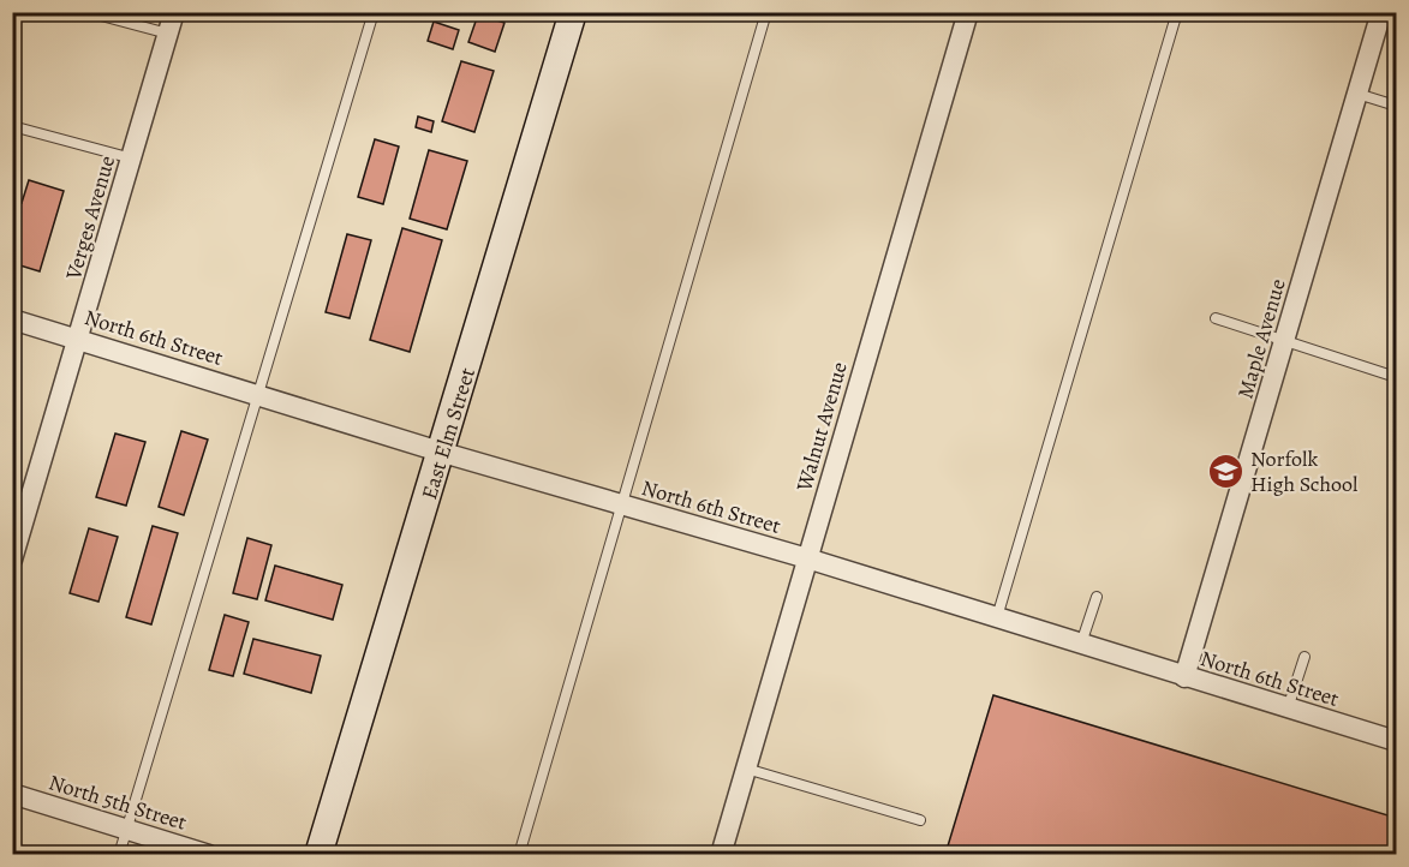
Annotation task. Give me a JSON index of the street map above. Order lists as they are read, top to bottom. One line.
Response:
{"streets":{"street":["Verges Avenue","North 6th Street","Maple Avenue","Walnut Avenue","East Elm Street","North 5th Street"]},"crossings":[["Verges Avenue","North 6th Street"],["North 6th Street","Maple Avenue"],["North 6th Street","Walnut Avenue"],["North 6th Street","East Elm Street"]],"places":{"school or university":["Norfolk High School"]}}
